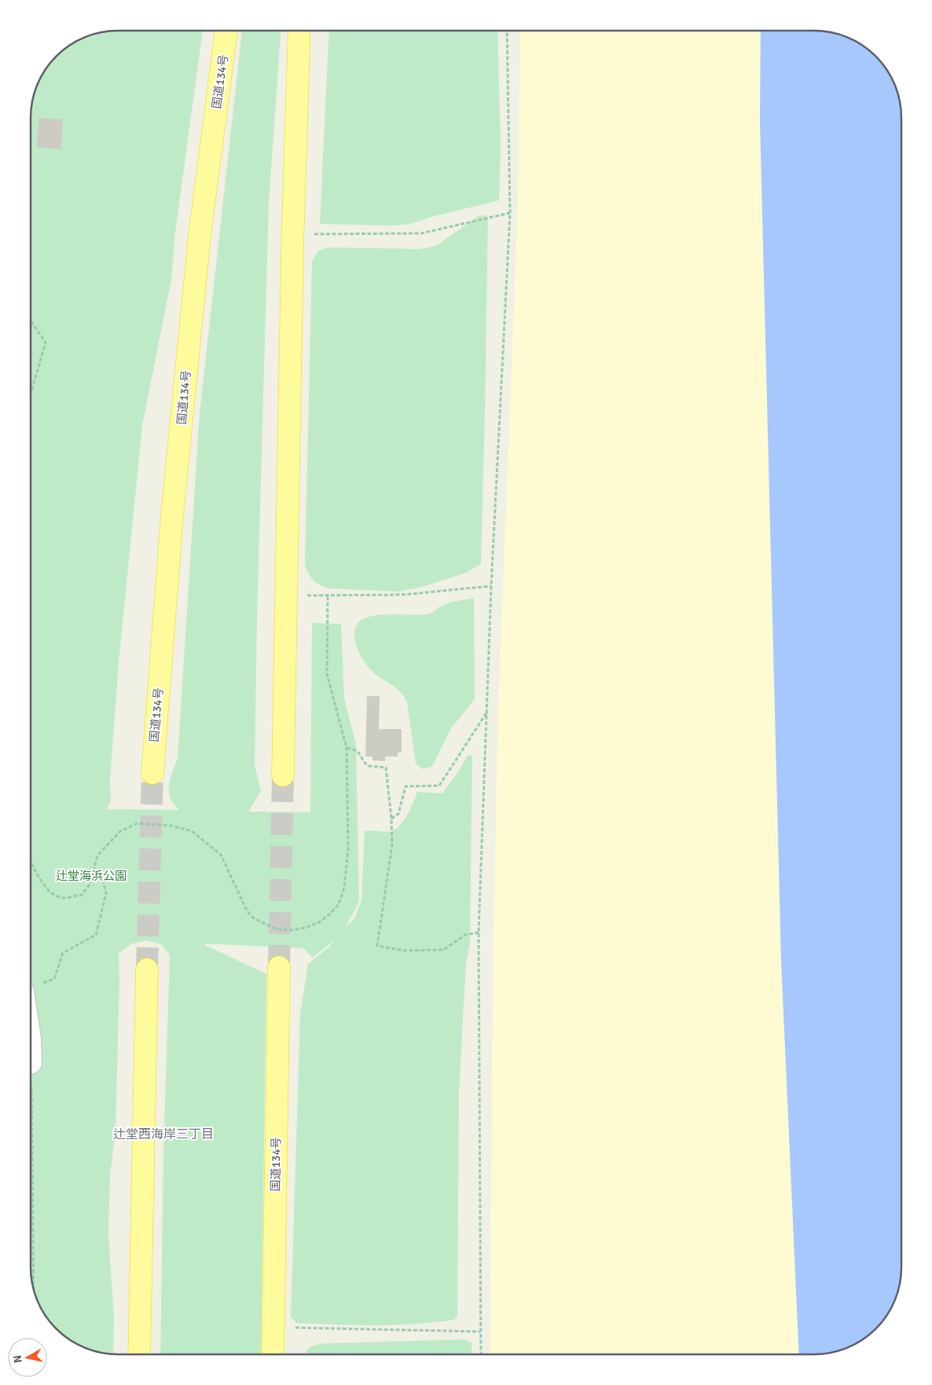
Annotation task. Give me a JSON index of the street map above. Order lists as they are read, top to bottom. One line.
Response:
{"streets":{"highway":["国道134号"]},"districts":["辻堂西海岸三丁目"],"parks":["辻堂海浜公園"],"north":"left"}
